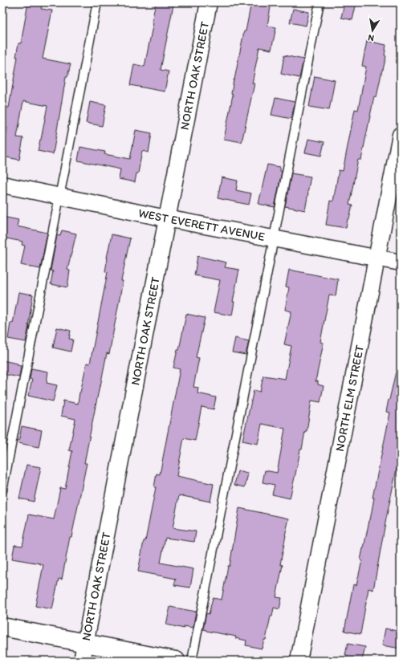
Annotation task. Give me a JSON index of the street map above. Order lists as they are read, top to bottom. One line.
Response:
{"streets":{"street":["NORTH OAK STREET","WEST EVERETT AVENUE","NORTH ELM STREET"]},"crossings":[["NORTH OAK STREET","WEST EVERETT AVENUE"],["WEST EVERETT AVENUE","NORTH ELM STREET"]],"north":"bottom"}
